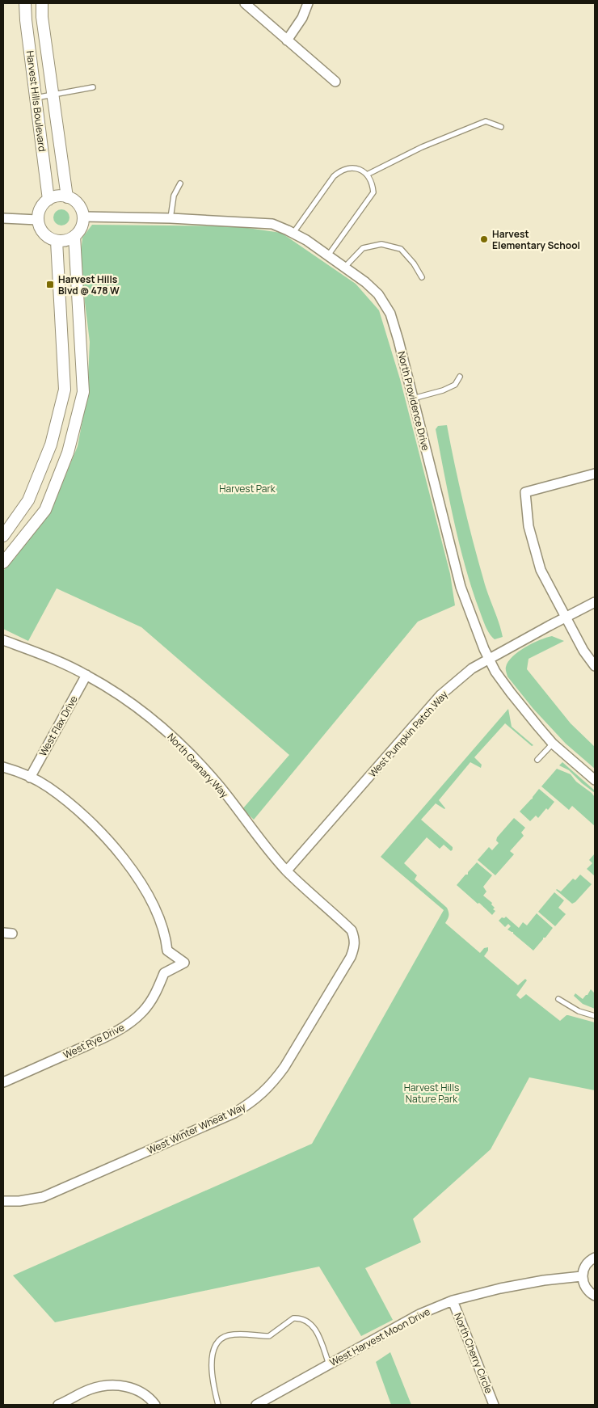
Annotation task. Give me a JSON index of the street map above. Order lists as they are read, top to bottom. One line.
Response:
{"streets":{"street":["Harvest Hills Boulevard","North Providence Drive","West Flax Drive","West Pumpkin Patch Way","North Granary Way","West Rye Drive","West Winter Wheat Way","West Harvest Moon Drive","North Cherry Circle"]},"crossings":[["Harvest Hills Boulevard","North Providence Drive"],["North Providence Drive","West Pumpkin Patch Way"],["West Flax Drive","North Granary Way"],["West Flax Drive","West Rye Drive"],["West Pumpkin Patch Way","North Granary Way"],["North Granary Way","West Winter Wheat Way"],["West Harvest Moon Drive","North Cherry Circle"]],"parks":["Harvest Park","Harvest Hills Nature Park"],"places":{"other":["Harvest Elementary School"],"transit":["Harvest Hills Blvd @ 478 W"]}}
